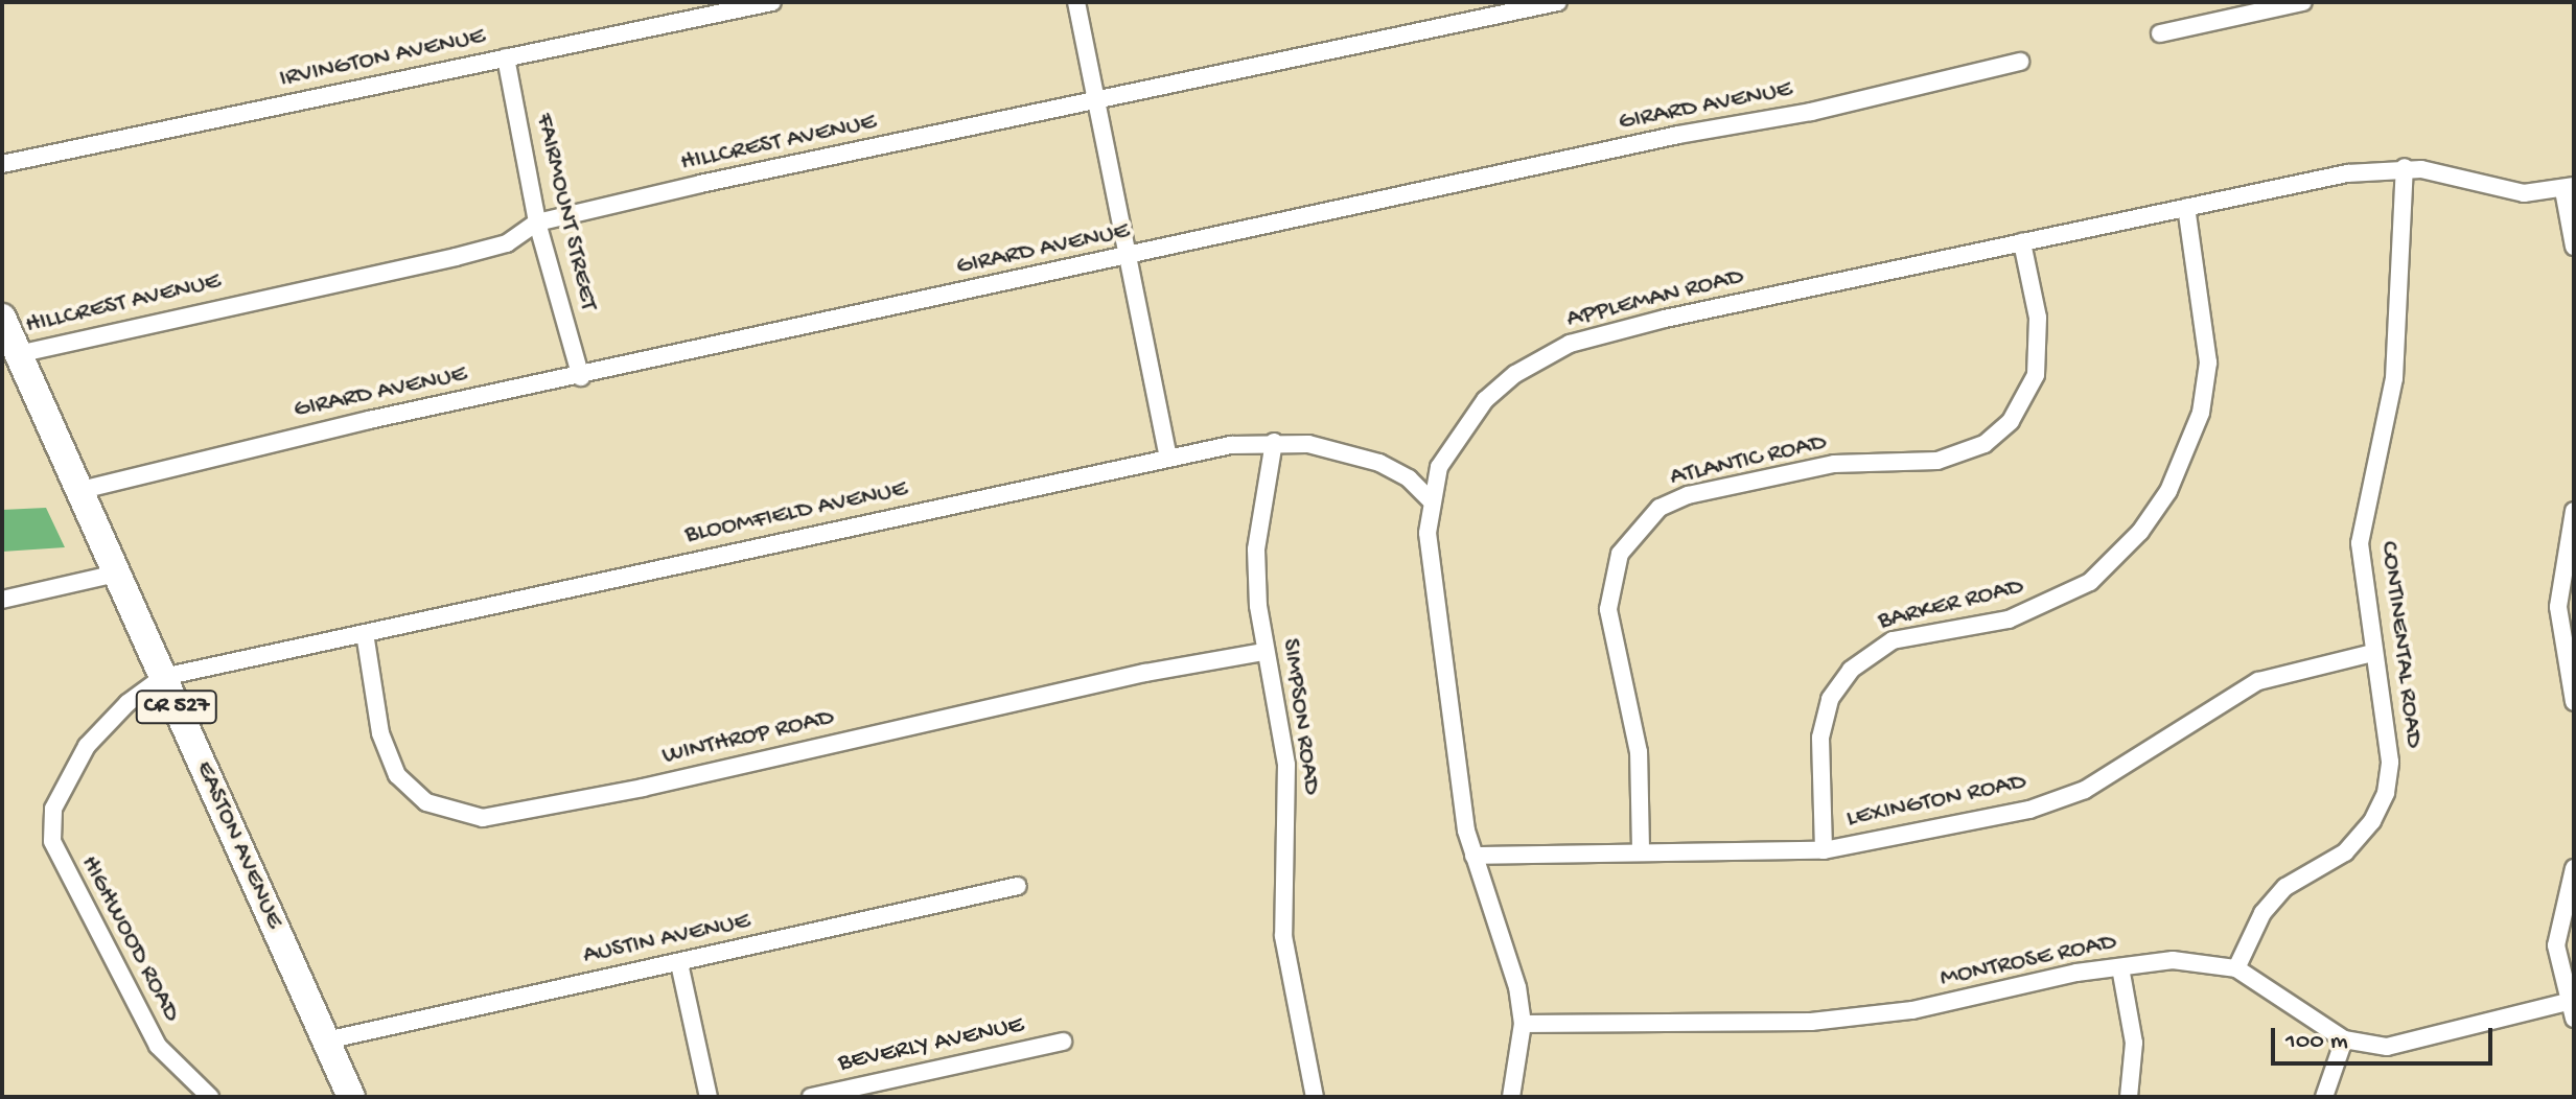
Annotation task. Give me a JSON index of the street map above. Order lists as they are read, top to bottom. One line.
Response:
{"streets":{"main road":["CR 527","EASTON AVENUE"],"street":["IRVINGTON AVENUE","GIRARD AVENUE","HILLCREST AVENUE","FAIRMOUNT STREET","APPLEMAN ROAD","ATLANTIC ROAD","BLOOMFIELD AVENUE","BARKER ROAD","CONTINENTAL ROAD","SIMPSON ROAD","WINTHROP ROAD","LEXINGTON ROAD","HIGHWOOD ROAD","AUSTIN AVENUE","MONTROSE ROAD","BEVERLY AVENUE"]},"crossings":[["IRVINGTON AVENUE","FAIRMOUNT STREET"],["GIRARD AVENUE","FAIRMOUNT STREET"],["GIRARD AVENUE","EASTON AVENUE"],["HILLCREST AVENUE","FAIRMOUNT STREET"],["HILLCREST AVENUE","EASTON AVENUE"],["APPLEMAN ROAD","ATLANTIC ROAD"],["APPLEMAN ROAD","BLOOMFIELD AVENUE"],["APPLEMAN ROAD","BARKER ROAD"],["APPLEMAN ROAD","CONTINENTAL ROAD"],["APPLEMAN ROAD","LEXINGTON ROAD"],["APPLEMAN ROAD","MONTROSE ROAD"],["ATLANTIC ROAD","LEXINGTON ROAD"],["BLOOMFIELD AVENUE","SIMPSON ROAD"],["BLOOMFIELD AVENUE","WINTHROP ROAD"],["BLOOMFIELD AVENUE","EASTON AVENUE"],["BLOOMFIELD AVENUE","HIGHWOOD ROAD"],["BARKER ROAD","LEXINGTON ROAD"],["CONTINENTAL ROAD","LEXINGTON ROAD"],["CONTINENTAL ROAD","MONTROSE ROAD"],["SIMPSON ROAD","WINTHROP ROAD"],["EASTON AVENUE","HIGHWOOD ROAD"],["EASTON AVENUE","AUSTIN AVENUE"]],"scale_bar":"100 m"}
